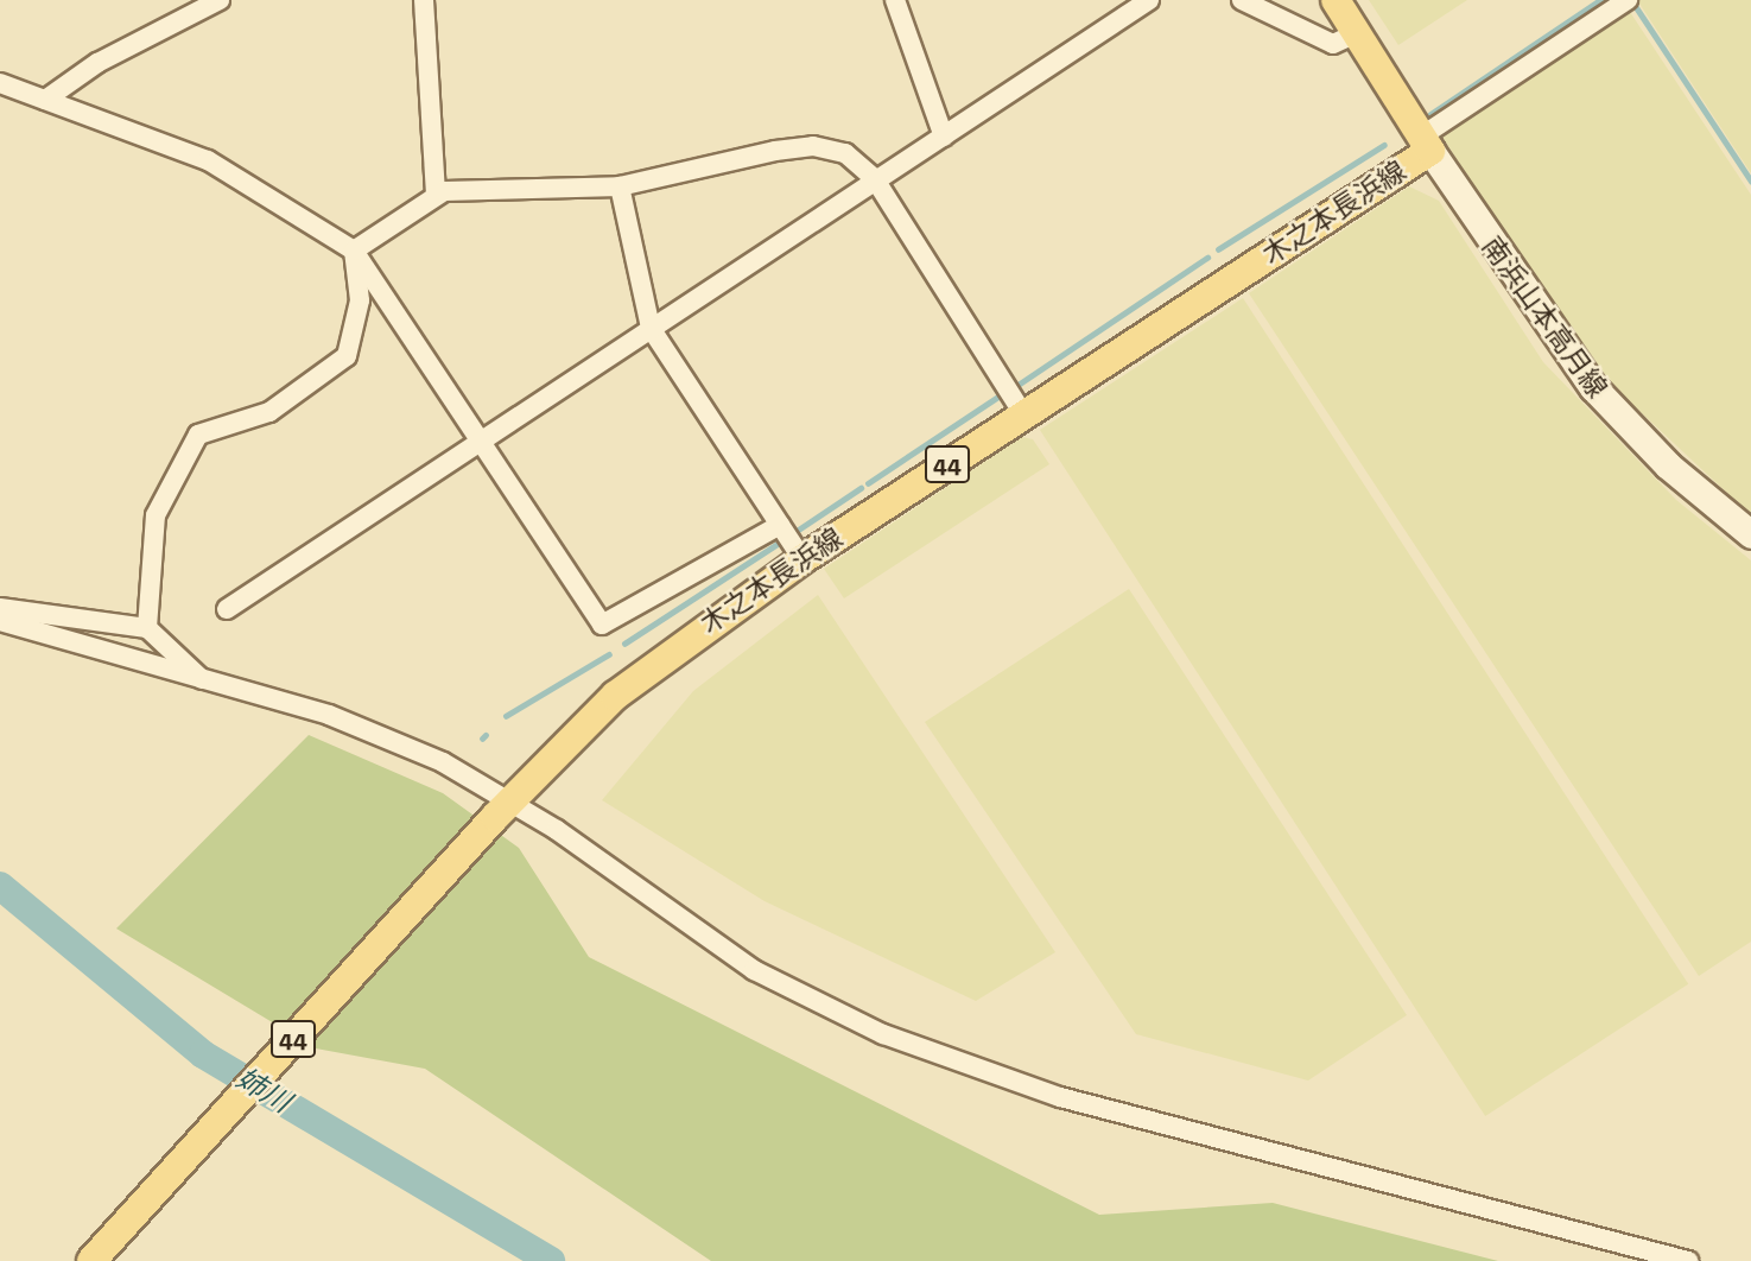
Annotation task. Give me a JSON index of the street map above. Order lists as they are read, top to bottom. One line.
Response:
{"streets":{"main road":["木之本長浜線","南浜山本高月線","44"]},"crossings":[["木之本長浜線","南浜山本高月線"]],"water":["姉川"]}
